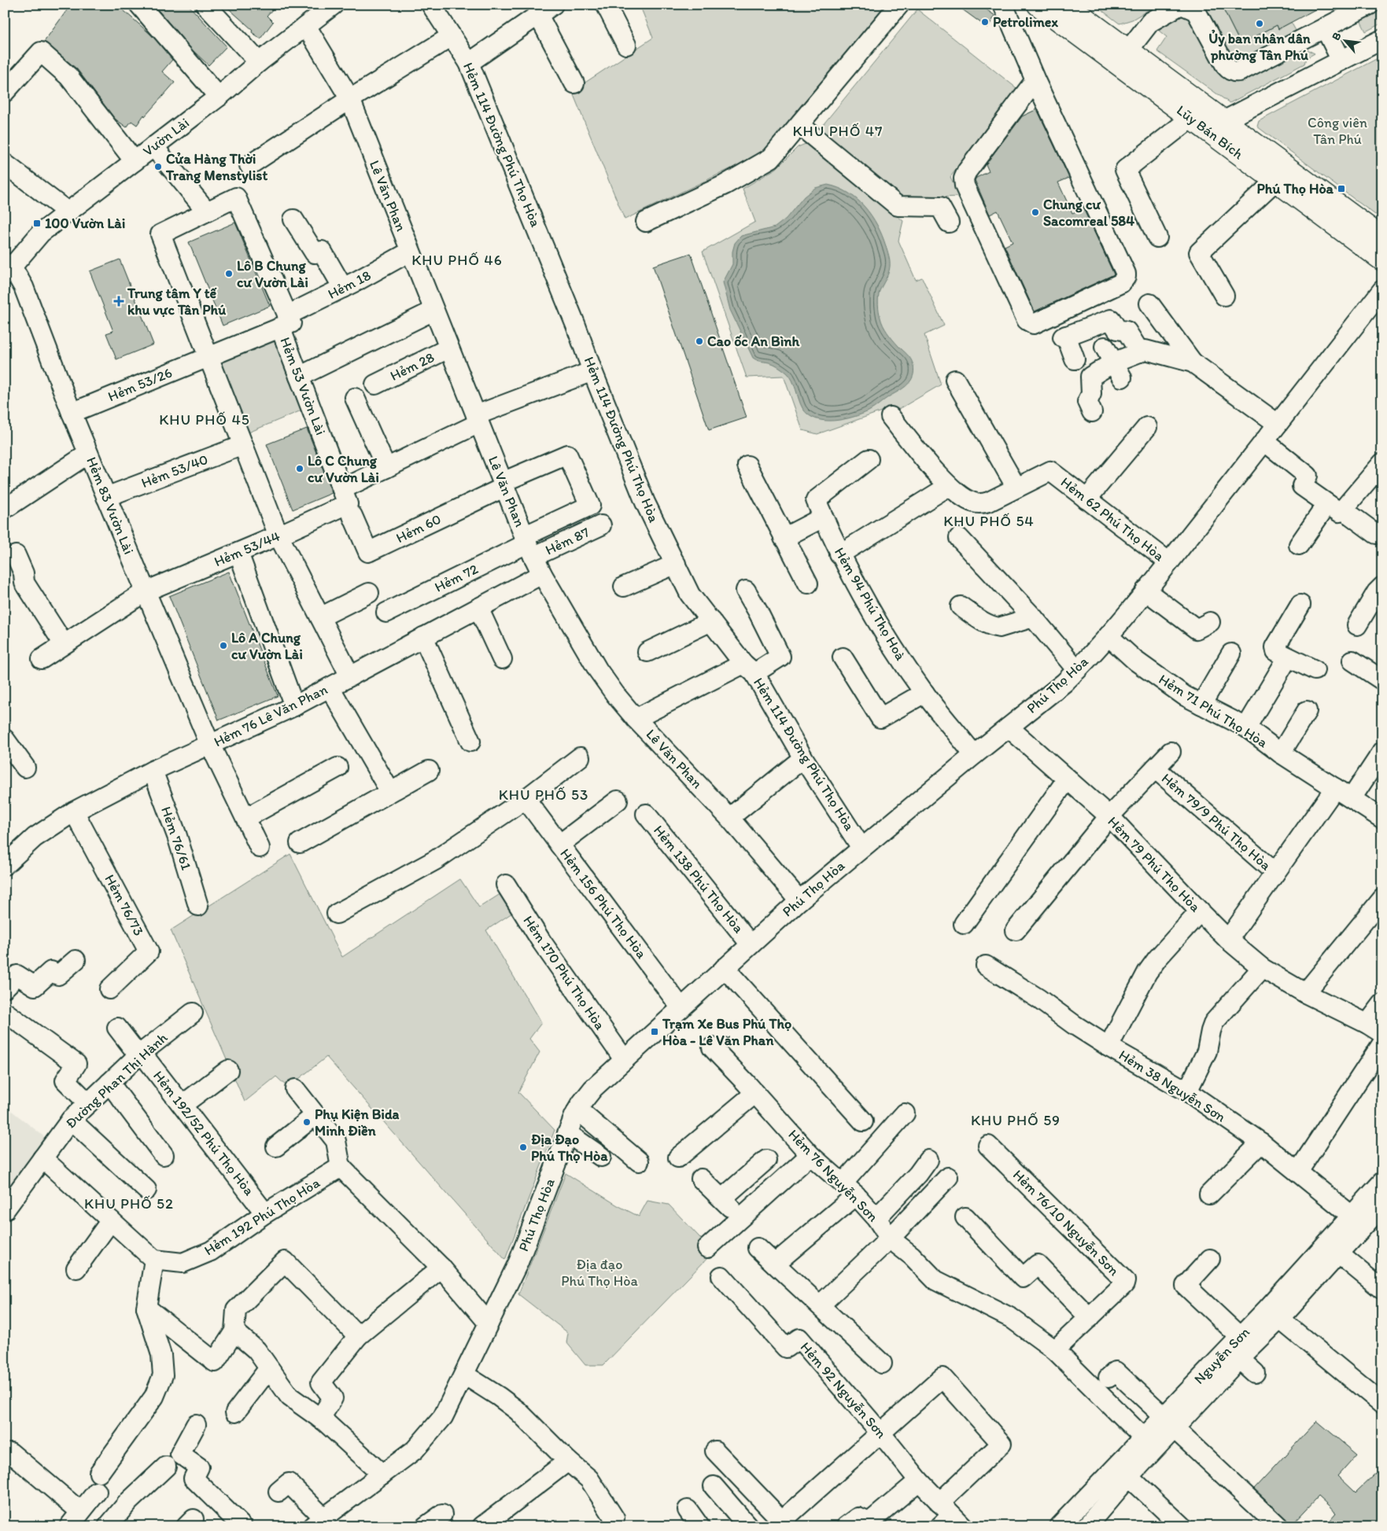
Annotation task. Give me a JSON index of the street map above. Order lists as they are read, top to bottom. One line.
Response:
{"streets":{"main road":["Lũy Bán Bích"],"street":["Vườn Lài","Hẻm 114 Đường Phú Thọ Hòa","Lê Văn Phan","Hẻm 18","Hẻm 28","Hẻm 53/26","Hẻm 53 Vườn Lài","Hẻm 53/40","Hẻm 83 Vườn Lài","Hẻm 62 Phú Thọ Hòa","Hẻm 60","Hẻm 87","Hẻm 53/44","Hẻm 72","Hẻm 94 Phú Thọ Hoà","Phú Thọ Hòa","Hẻm 71 Phú Thọ Hòa","Hẻm 76 Lê Văn Phan","Hẻm 79/9 Phú Thọ Hòa","Hẻm 76/61","Hẻm 79 Phú Thọ Hòa","Hẻm 138 Phú Thọ Hòa","Hẻm 156 Phú Thọ Hòa","Hẻm 76/73","Hẻm 170 Phú Thọ Hòa","Đường Phan Thị Hành","Hẻm 38 Nguyễn Sơn","Hẻm 192/52 Phú Thọ Hòa","Hẻm 76 Nguyễn Sơn","Hẻm 192 Phú Thọ Hòa","Hẻm 76/10 Nguyễn Sơn","Nguyễn Sơn","Hẻm 92 Nguyễn Sơn"]},"crossings":[["Vườn Lài","Lê Văn Phan"],["Vườn Lài","Hẻm 83 Vườn Lài"],["Hẻm 114 Đường Phú Thọ Hòa","Hẻm 53/44"],["Hẻm 114 Đường Phú Thọ Hòa","Phú Thọ Hòa"],["Lê Văn Phan","Hẻm 18"],["Lê Văn Phan","Hẻm 28"],["Lê Văn Phan","Hẻm 60"],["Lê Văn Phan","Hẻm 87"],["Lê Văn Phan","Hẻm 53/44"],["Lê Văn Phan","Hẻm 72"],["Lê Văn Phan","Phú Thọ Hòa"],["Lê Văn Phan","Hẻm 76 Lê Văn Phan"],["Hẻm 18","Hẻm 53/26"],["Hẻm 18","Hẻm 53 Vườn Lài"],["Hẻm 53/26","Hẻm 53 Vườn Lài"],["Hẻm 53/26","Hẻm 83 Vườn Lài"],["Hẻm 53 Vườn Lài","Hẻm 53/40"],["Hẻm 53 Vườn Lài","Hẻm 60"],["Hẻm 53 Vườn Lài","Hẻm 53/44"],["Hẻm 53 Vườn Lài","Hẻm 76 Lê Văn Phan"],["Hẻm 53/40","Hẻm 83 Vườn Lài"],["Hẻm 83 Vườn Lài","Hẻm 53/44"],["Hẻm 83 Vườn Lài","Hẻm 76 Lê Văn Phan"],["Hẻm 62 Phú Thọ Hòa","Phú Thọ Hòa"],["Hẻm 60","Hẻm 53/44"],["Hẻm 87","Hẻm 72"],["Hẻm 94 Phú Thọ Hoà","Phú Thọ Hòa"],["Phú Thọ Hòa","Hẻm 71 Phú Thọ Hòa"],["Phú Thọ Hòa","Hẻm 79 Phú Thọ Hòa"],["Phú Thọ Hòa","Hẻm 138 Phú Thọ Hòa"],["Phú Thọ Hòa","Hẻm 156 Phú Thọ Hòa"],["Phú Thọ Hòa","Hẻm 170 Phú Thọ Hòa"],["Hẻm 76 Lê Văn Phan","Hẻm 76/61"],["Hẻm 76 Lê Văn Phan","Hẻm 76/73"],["Hẻm 79/9 Phú Thọ Hòa","Hẻm 79 Phú Thọ Hòa"],["Đường Phan Thị Hành","Hẻm 192/52 Phú Thọ Hòa"],["Hẻm 38 Nguyễn Sơn","Nguyễn Sơn"],["Hẻm 192/52 Phú Thọ Hòa","Hẻm 192 Phú Thọ Hòa"],["Hẻm 76 Nguyễn Sơn","Hẻm 76/10 Nguyễn Sơn"],["Hẻm 76 Nguyễn Sơn","Nguyễn Sơn"]],"districts":["KHU PHỐ 47","KHU PHỐ 46","KHU PHỐ 45","KHU PHỐ 54","KHU PHỐ 53","KHU PHỐ 59","KHU PHỐ 52"],"parks":["Công viên Tân Phú","Địa đạo Phú Thọ Hòa"],"places":{"other":["Petrolimex","Ủy ban nhân dân phường Tân Phú","Cửa Hàng Thời Trang Menstylist","Chung cư Sacomreal 584","Lô B Chung cư Vườn Lài","Cao ốc An Bình","Lô C Chung cư Vườn Lài","Lô A Chung cư Vườn Lài","Phụ Kiện Bida Minh Điền","Địa Đạo Phú Thọ Hòa"],"transit":["Phú Thọ Hòa","100 Vườn Lài","Trạm Xe Bus Phú Thọ Hòa - Lê Văn Phan"],"health":["Trung tâm Y tế khu vực Tân Phú"]},"north":"top left"}
